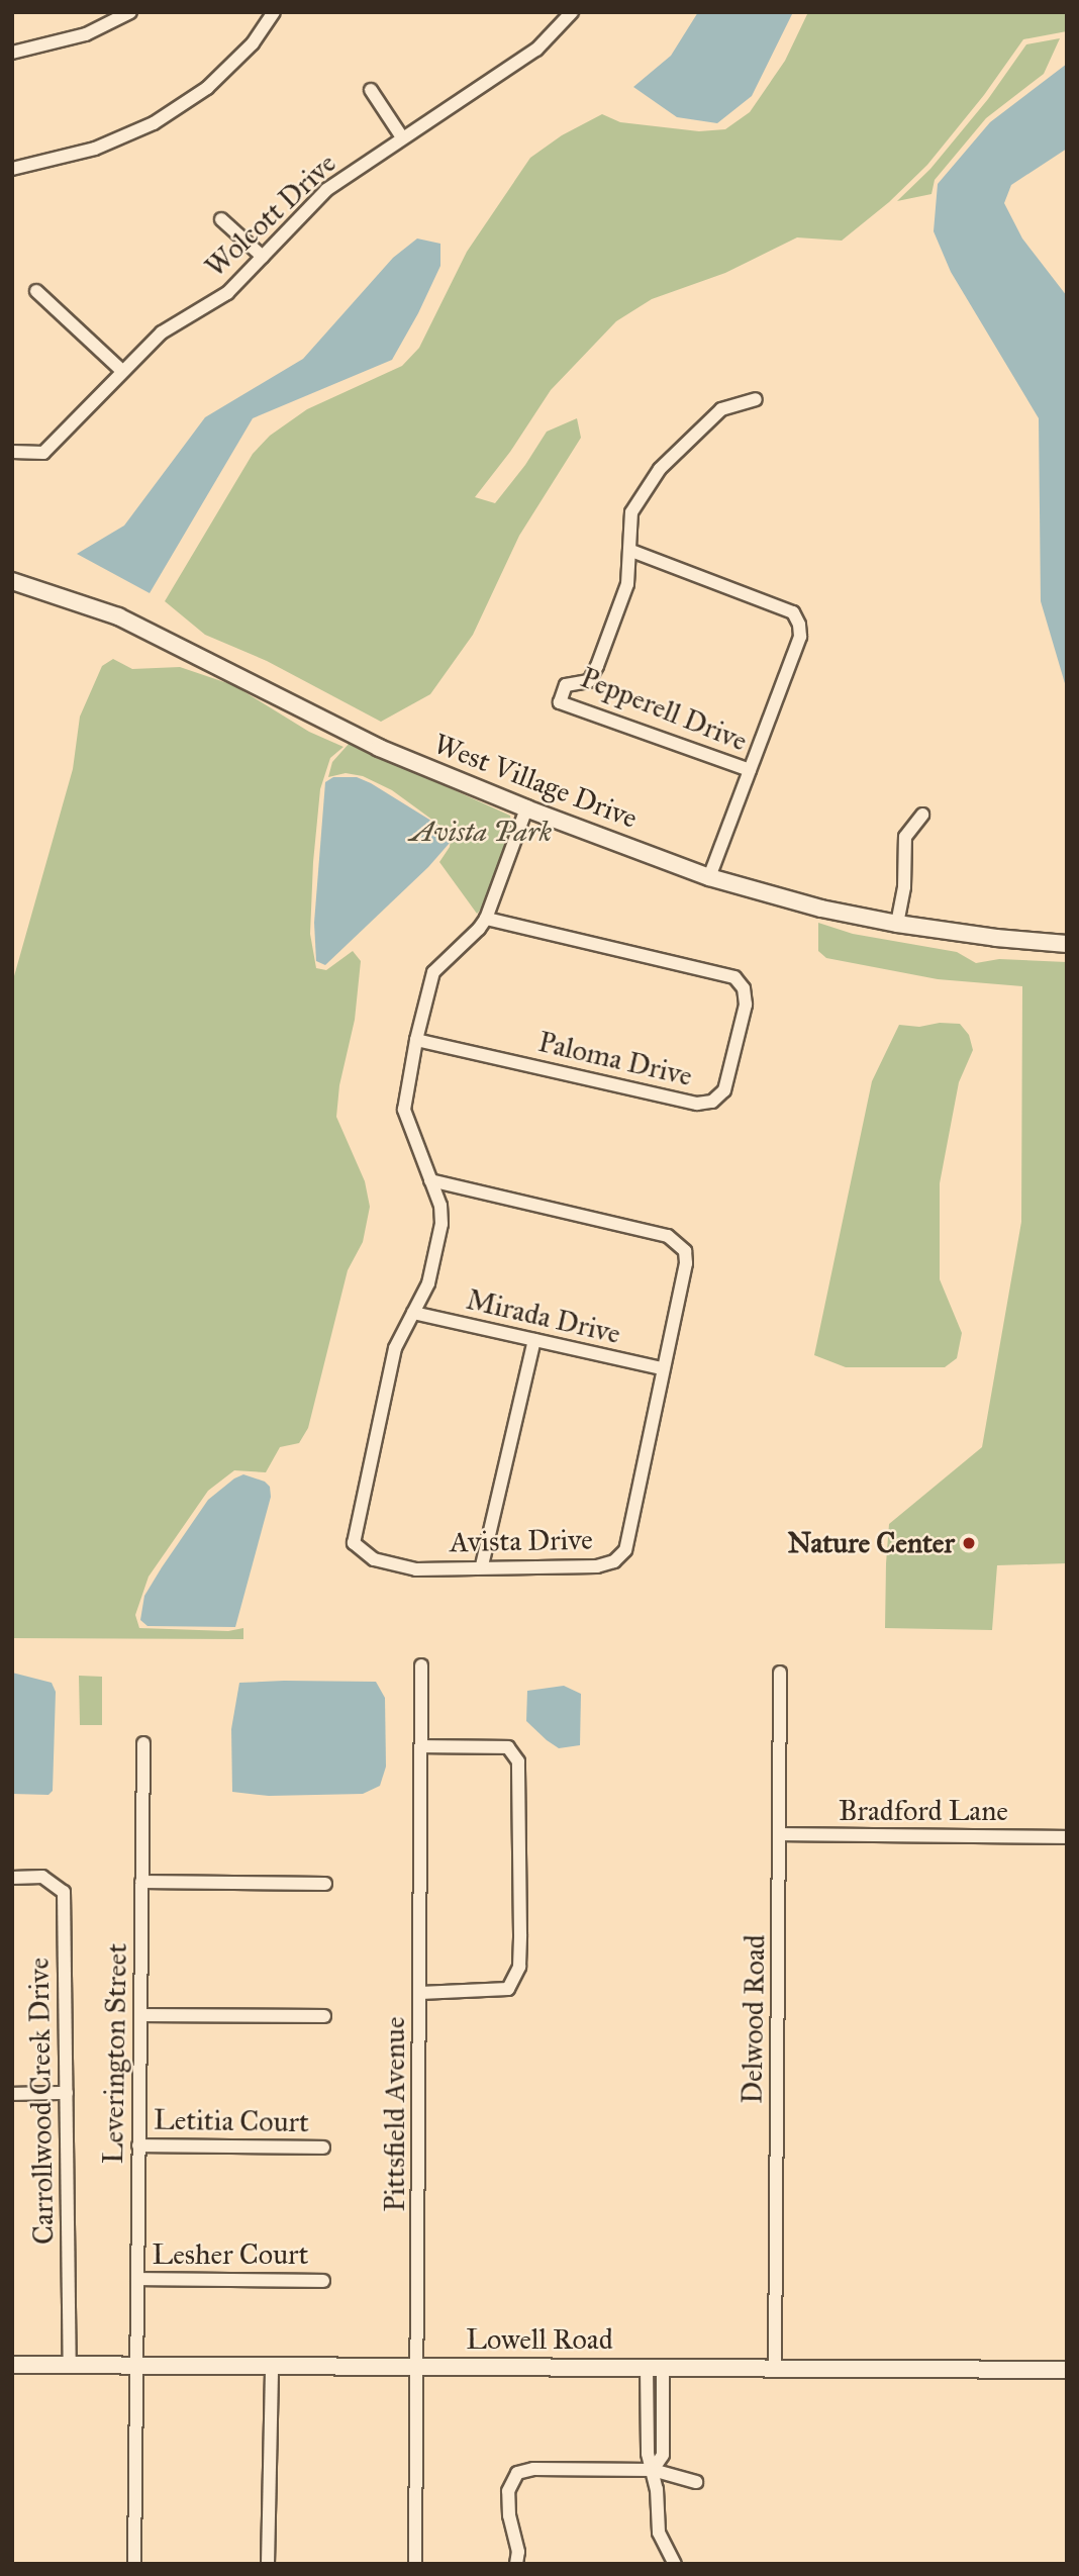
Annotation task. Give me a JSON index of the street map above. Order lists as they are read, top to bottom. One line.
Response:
{"streets":{"street":["Wolcott Drive","Pepperell Drive","West Village Drive","Paloma Drive","Mirada Drive","Avista Drive","Bradford Lane","Delwood Road","Leverington Street","Carrollwood Creek Drive","Pittsfield Avenue","Letitia Court","Lesher Court","Lowell Road"]},"crossings":[["West Village Drive","Avista Drive"],["Paloma Drive","Avista Drive"],["Mirada Drive","Avista Drive"],["Bradford Lane","Delwood Road"],["Delwood Road","Lowell Road"],["Leverington Street","Letitia Court"],["Leverington Street","Lesher Court"],["Leverington Street","Lowell Road"],["Carrollwood Creek Drive","Lowell Road"],["Pittsfield Avenue","Lowell Road"]],"parks":["Avista Park"],"places":["Nature Center"]}
